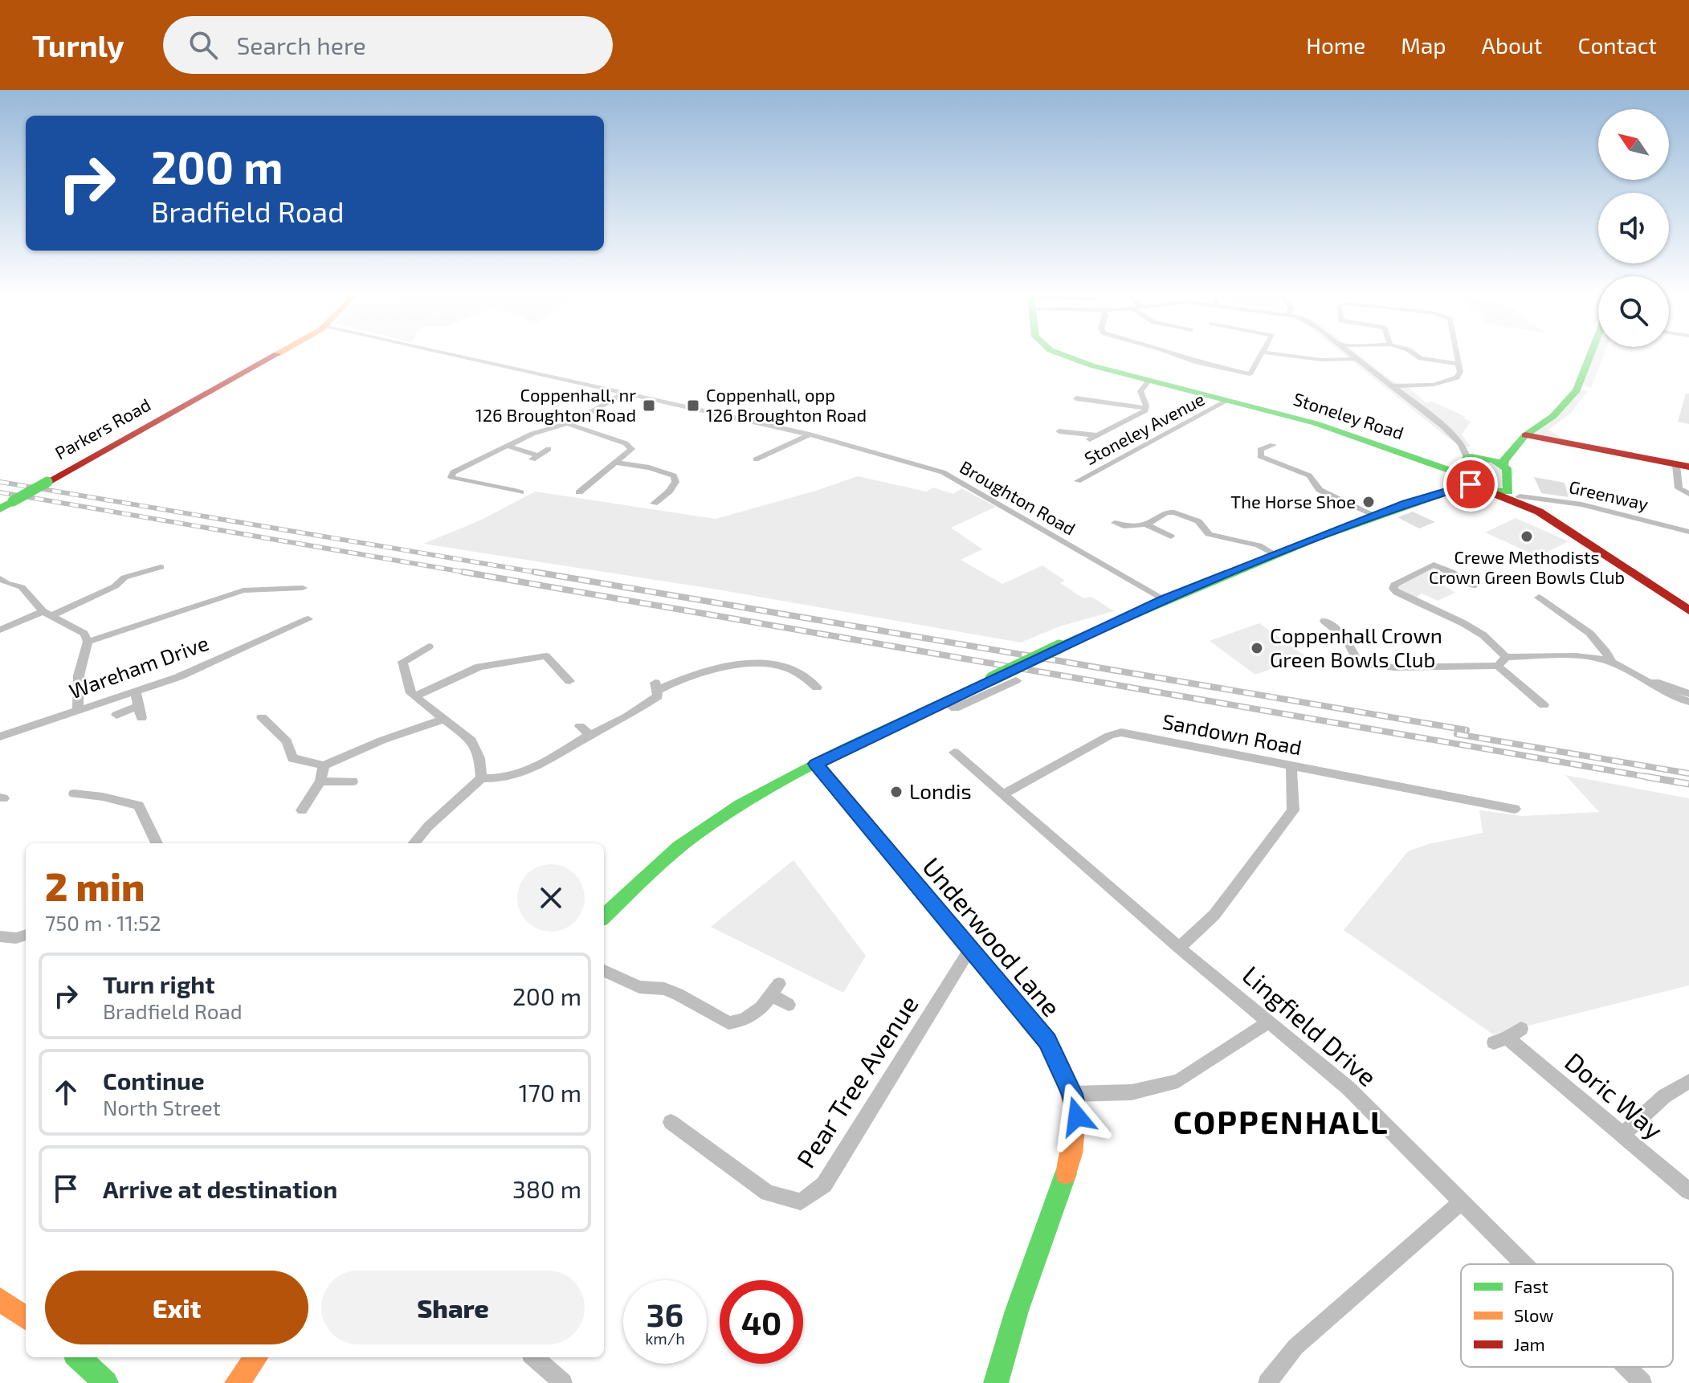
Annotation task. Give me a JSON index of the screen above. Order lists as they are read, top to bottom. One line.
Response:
{"streets":{"street":["Stoneley Road","Parkers Road","Stoneley Avenue","Greenway","Broughton Road","Wareham Drive","Sandown Road","Underwood Lane","Lingfield Drive","Pear Tree Avenue","Doric Way"]},"crossings":[["Stoneley Road","Stoneley Avenue"],["Sandown Road","Lingfield Drive"],["Underwood Lane","Pear Tree Avenue"]],"districts":["COPPENHALL"],"places":{"transit":["Coppenhall, nr 126 Broughton Road","Coppenhall, opp 126 Broughton Road"],"other":["The Horse Shoe","Crewe Methodists Crown Green Bowls Club","Coppenhall Crown Green Bowls Club","Londis"]},"legend":["Fast","Slow","Jam"],"north":"top left","page":{"header":"Turnly","search":"Search here","nav":["Home","Map","About","Contact"],"turn":["200 m","Bradfield Road"],"heading":["2 min","750 m · 11:52"],"list":[{"name":"Turn right","note":"Bradfield Road","value":"200 m"},{"name":"Continue","note":"North Street","value":"170 m"},{"name":"Arrive at destination","value":"380 m"}],"buttons":["Exit","Share"],"speed":"36 km/h","limit":"40"}}
